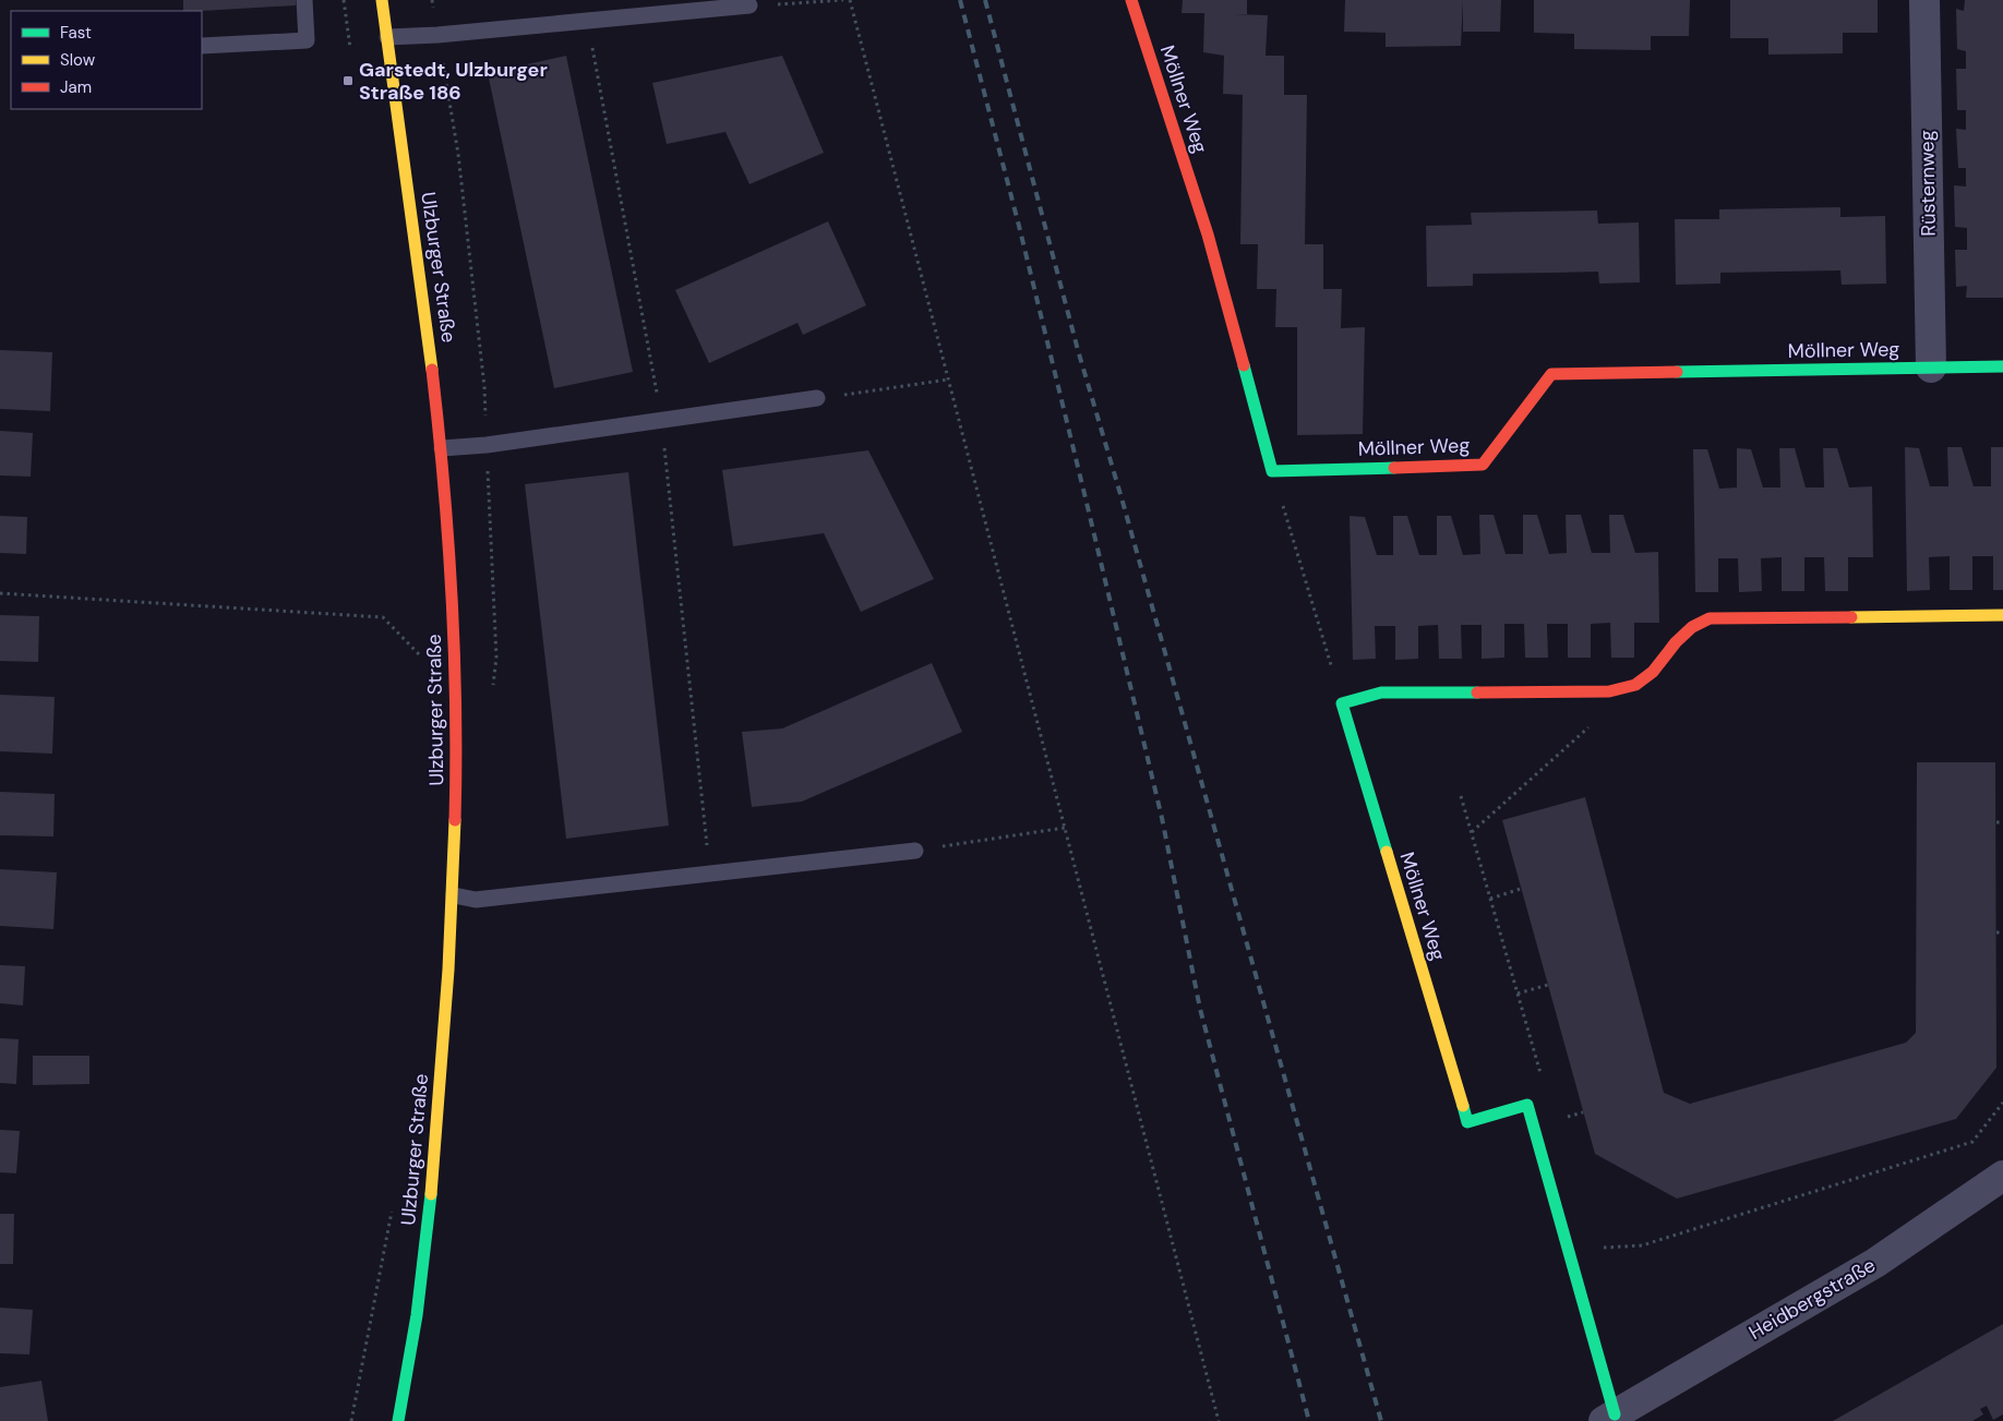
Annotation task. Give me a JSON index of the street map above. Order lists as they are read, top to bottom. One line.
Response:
{"streets":{"street":["Möllner Weg","Rüsternweg","Ulzburger Straße","Heidbergstraße"]},"crossings":[["Möllner Weg","Rüsternweg"],["Möllner Weg","Heidbergstraße"]],"places":{"transit":["Garstedt, Ulzburger Straße 186"]},"legend":["Fast","Slow","Jam"]}
